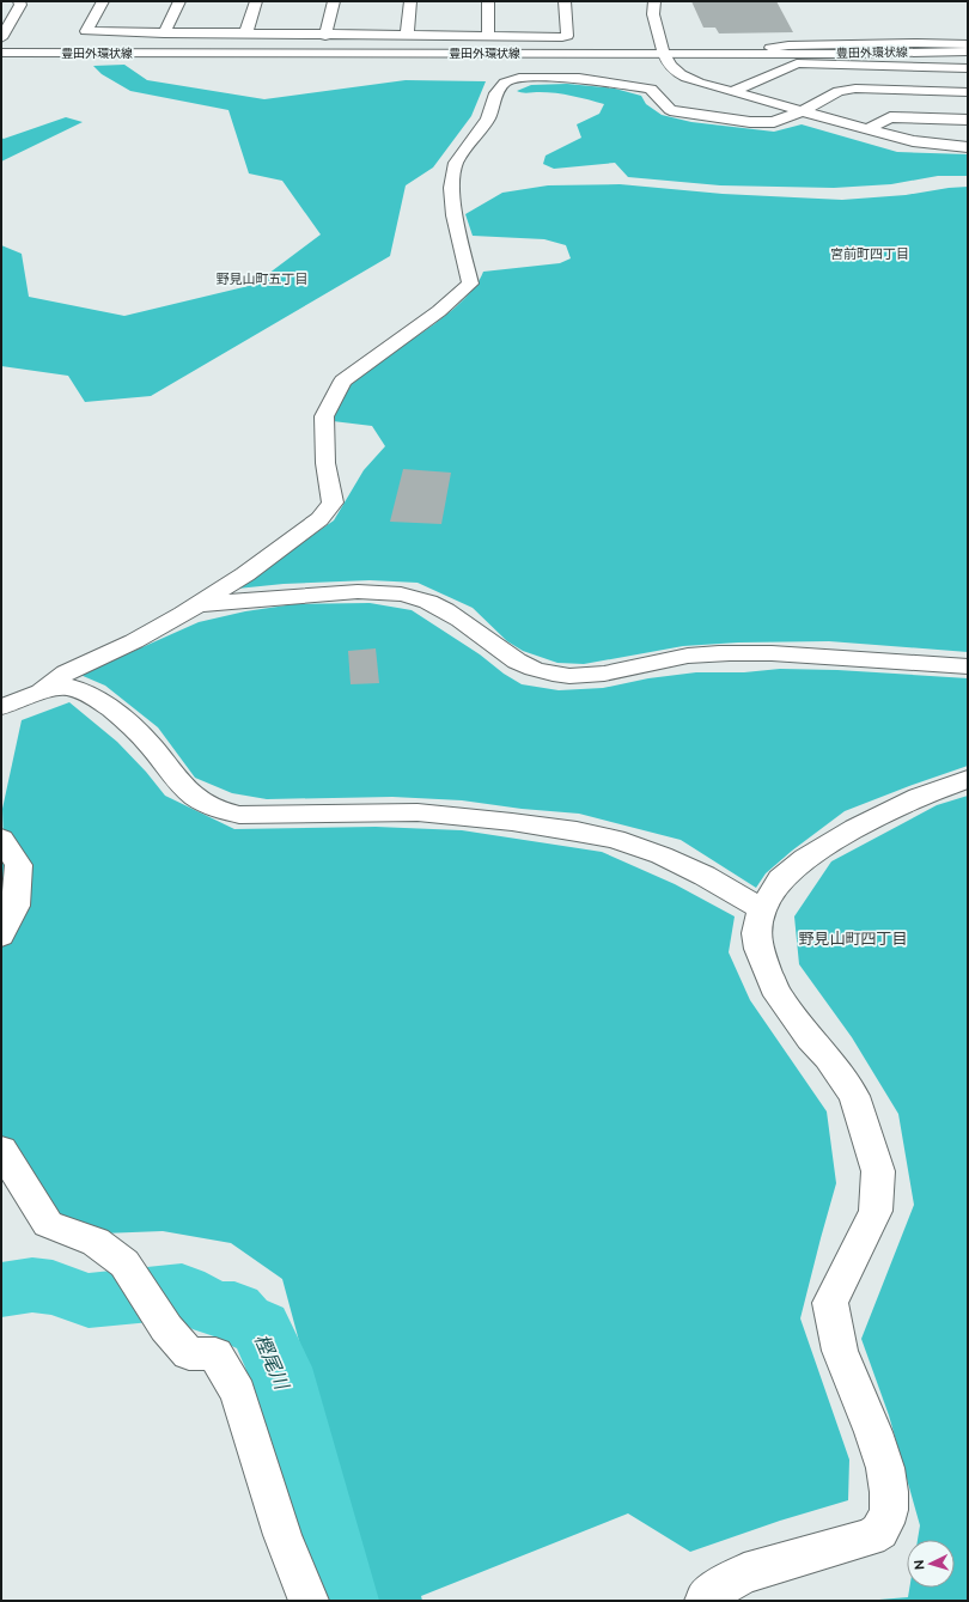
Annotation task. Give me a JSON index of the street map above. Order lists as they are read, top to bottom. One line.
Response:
{"streets":{"street":["豊田外環状線"]},"districts":["宮前町四丁目","野見山町五丁目","野見山町四丁目"],"water":["樫尾川"],"north":"left"}
